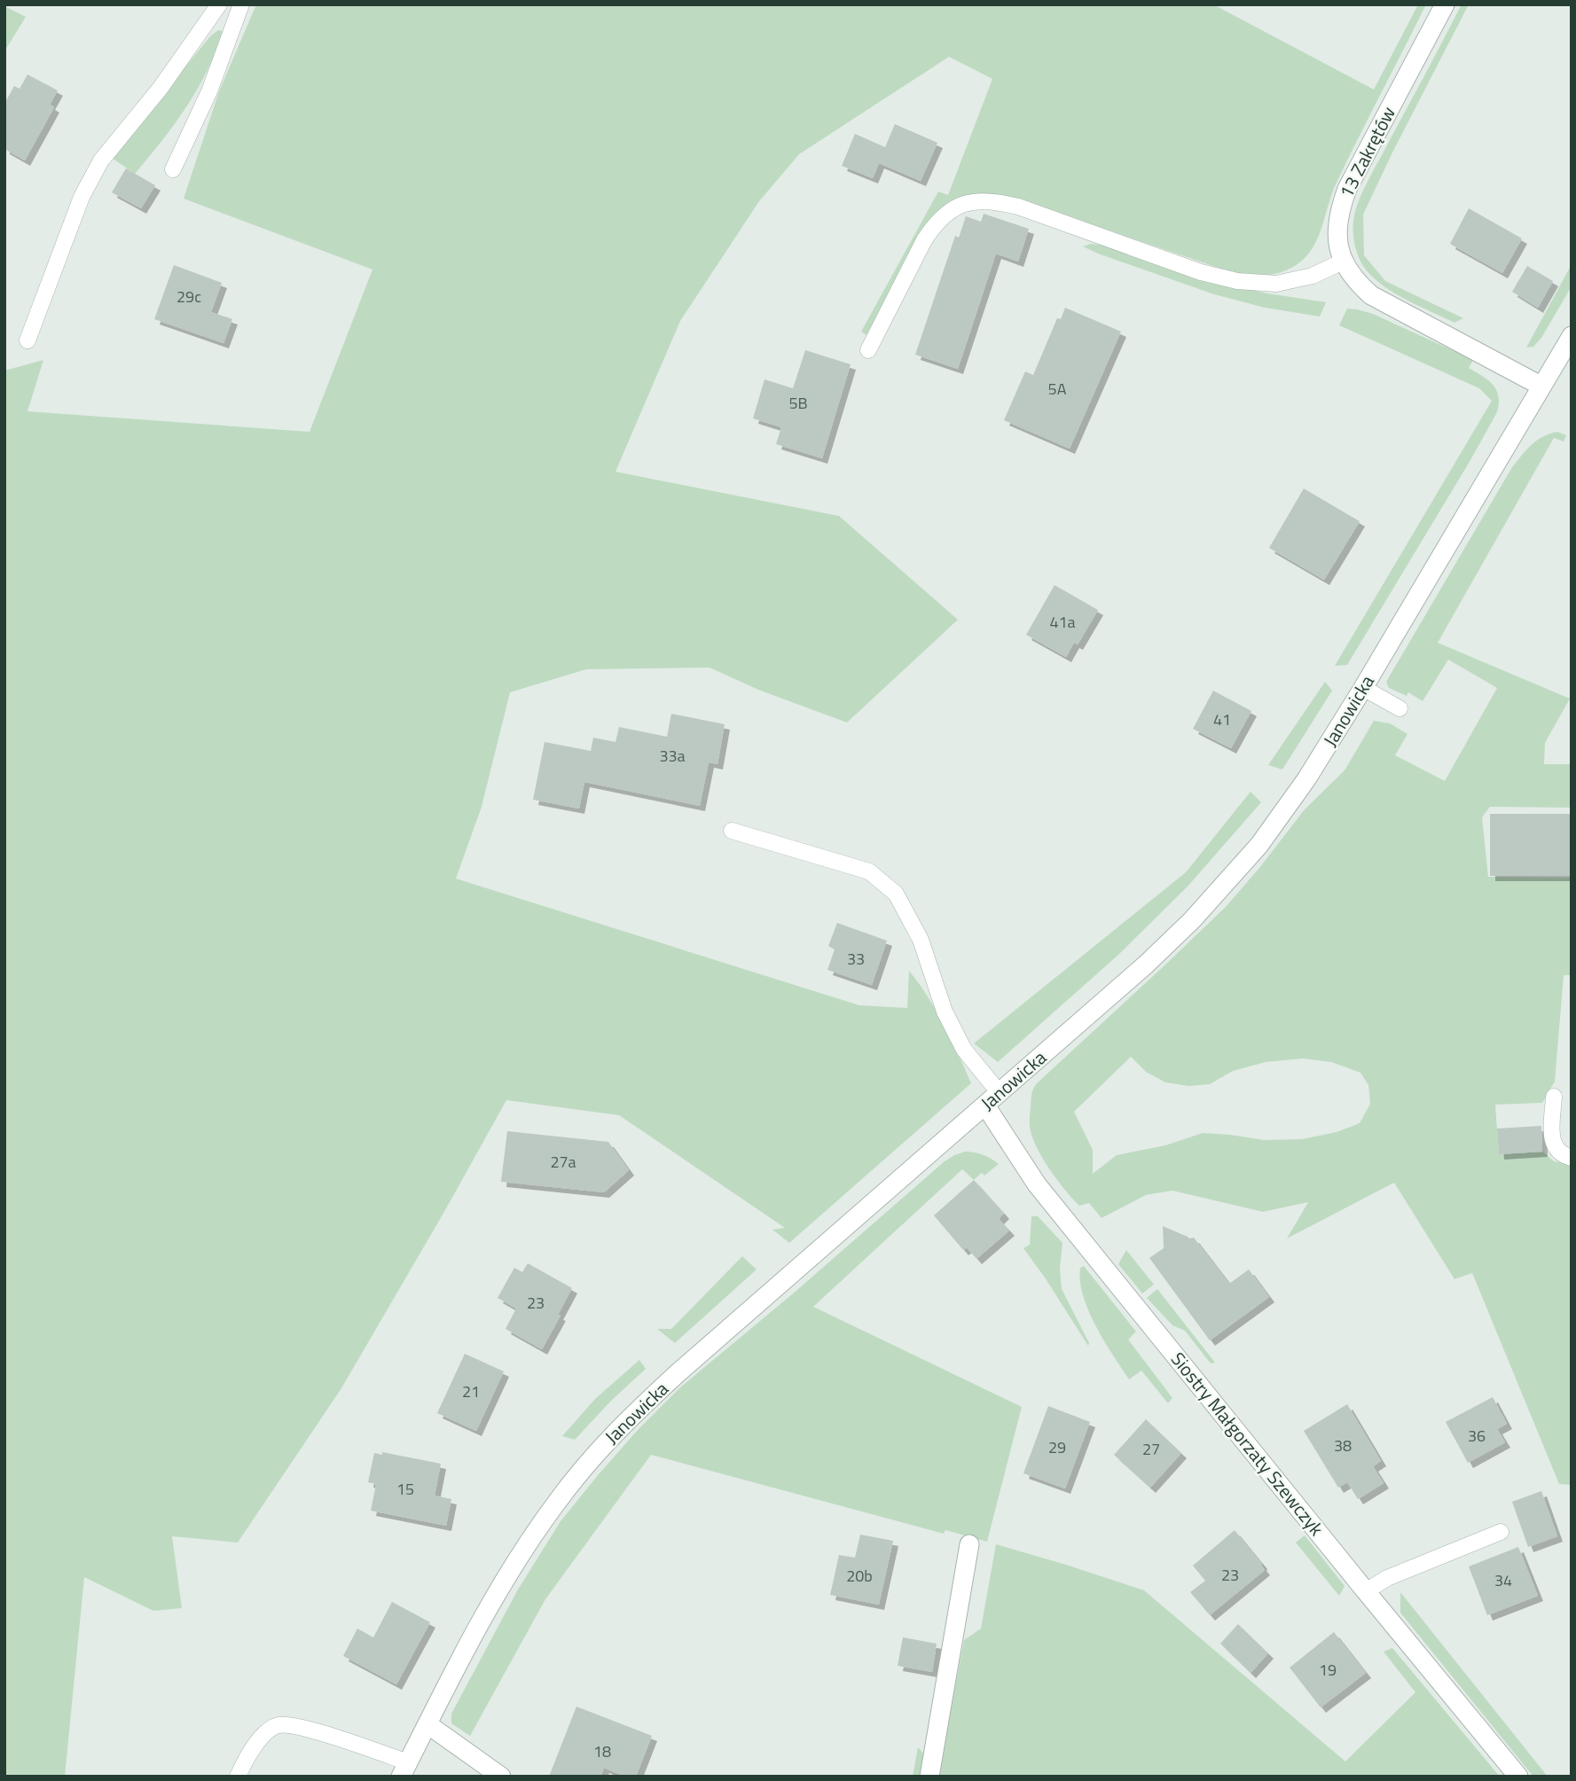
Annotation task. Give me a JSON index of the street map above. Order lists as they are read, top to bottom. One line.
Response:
{"streets":{"street":["13 Zakrętów","Janowicka","Siostry Małgorzaty Szewczyk"]},"crossings":[["13 Zakrętów","Janowicka"],["Janowicka","Siostry Małgorzaty Szewczyk"]],"house_numbers":["29c","5A","5B","41a","41","33a","33","27a","23","21","36","38","29","27","15","23","20b","34","19","18"]}
